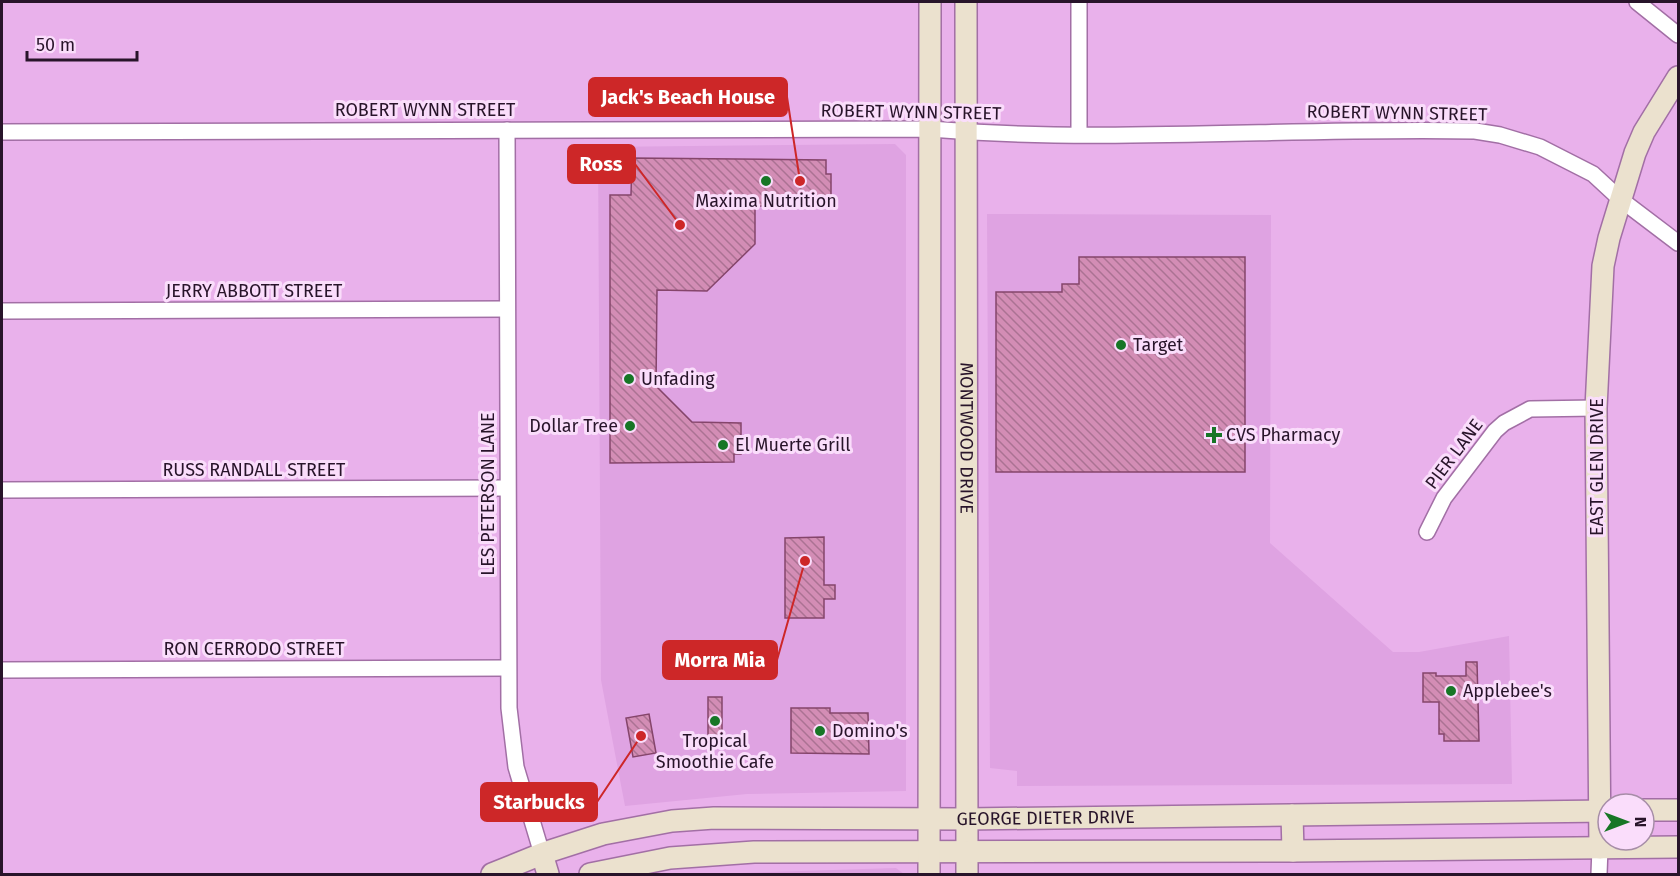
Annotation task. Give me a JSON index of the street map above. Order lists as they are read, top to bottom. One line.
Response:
{"streets":{"main road":["MONTWOOD DRIVE","EAST GLEN DRIVE","GEORGE DIETER DRIVE"],"street":["ROBERT WYNN STREET","JERRY ABBOTT STREET","PIER LANE","RUSS RANDALL STREET","LES PETERSON LANE","RON CERRODO STREET"]},"crossings":[["ROBERT WYNN STREET","MONTWOOD DRIVE"],["ROBERT WYNN STREET","EAST GLEN DRIVE"],["ROBERT WYNN STREET","LES PETERSON LANE"],["JERRY ABBOTT STREET","LES PETERSON LANE"],["MONTWOOD DRIVE","GEORGE DIETER DRIVE"],["PIER LANE","EAST GLEN DRIVE"],["RUSS RANDALL STREET","LES PETERSON LANE"],["LES PETERSON LANE","RON CERRODO STREET"],["LES PETERSON LANE","GEORGE DIETER DRIVE"]],"places":{"other":["Maxima Nutrition","Jack's Beach House","Ross","Target","Unfading","Dollar Tree","El Muerte Grill","Morra Mia","Applebee's","Tropical Smoothie Cafe","Domino's","Starbucks"],"health":["CVS Pharmacy"]},"scale_bar":"50 m","north":"right"}
